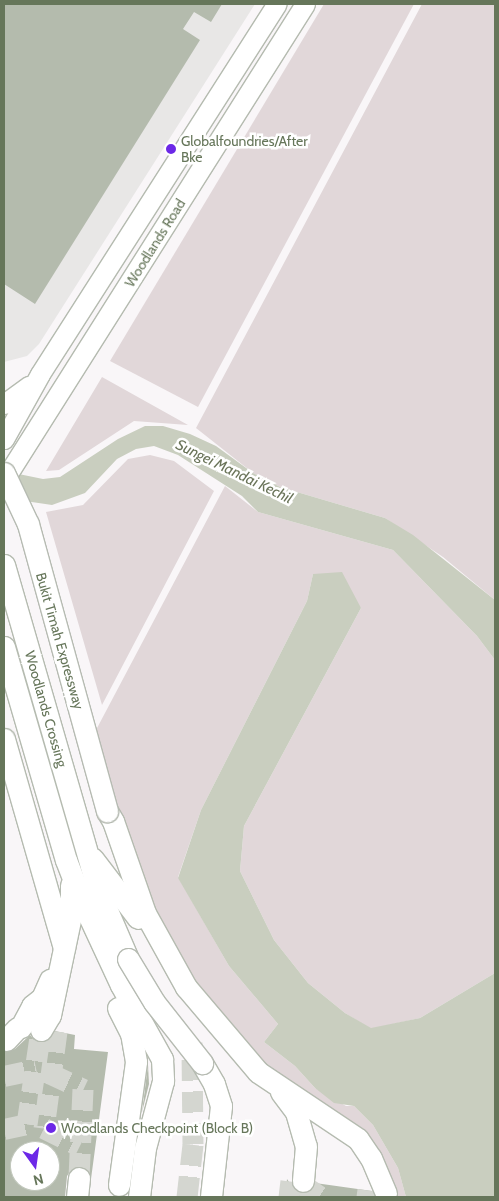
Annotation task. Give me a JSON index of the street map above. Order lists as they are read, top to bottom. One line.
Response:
{"streets":{"highway":["Bukit Timah Expressway","Woodlands Crossing"],"main road":["Woodlands Road"]},"water":["Sungei Mandai Kechil"],"places":["Globalfoundries/After Bke","Woodlands Checkpoint (Block B)"],"north":"bottom"}
